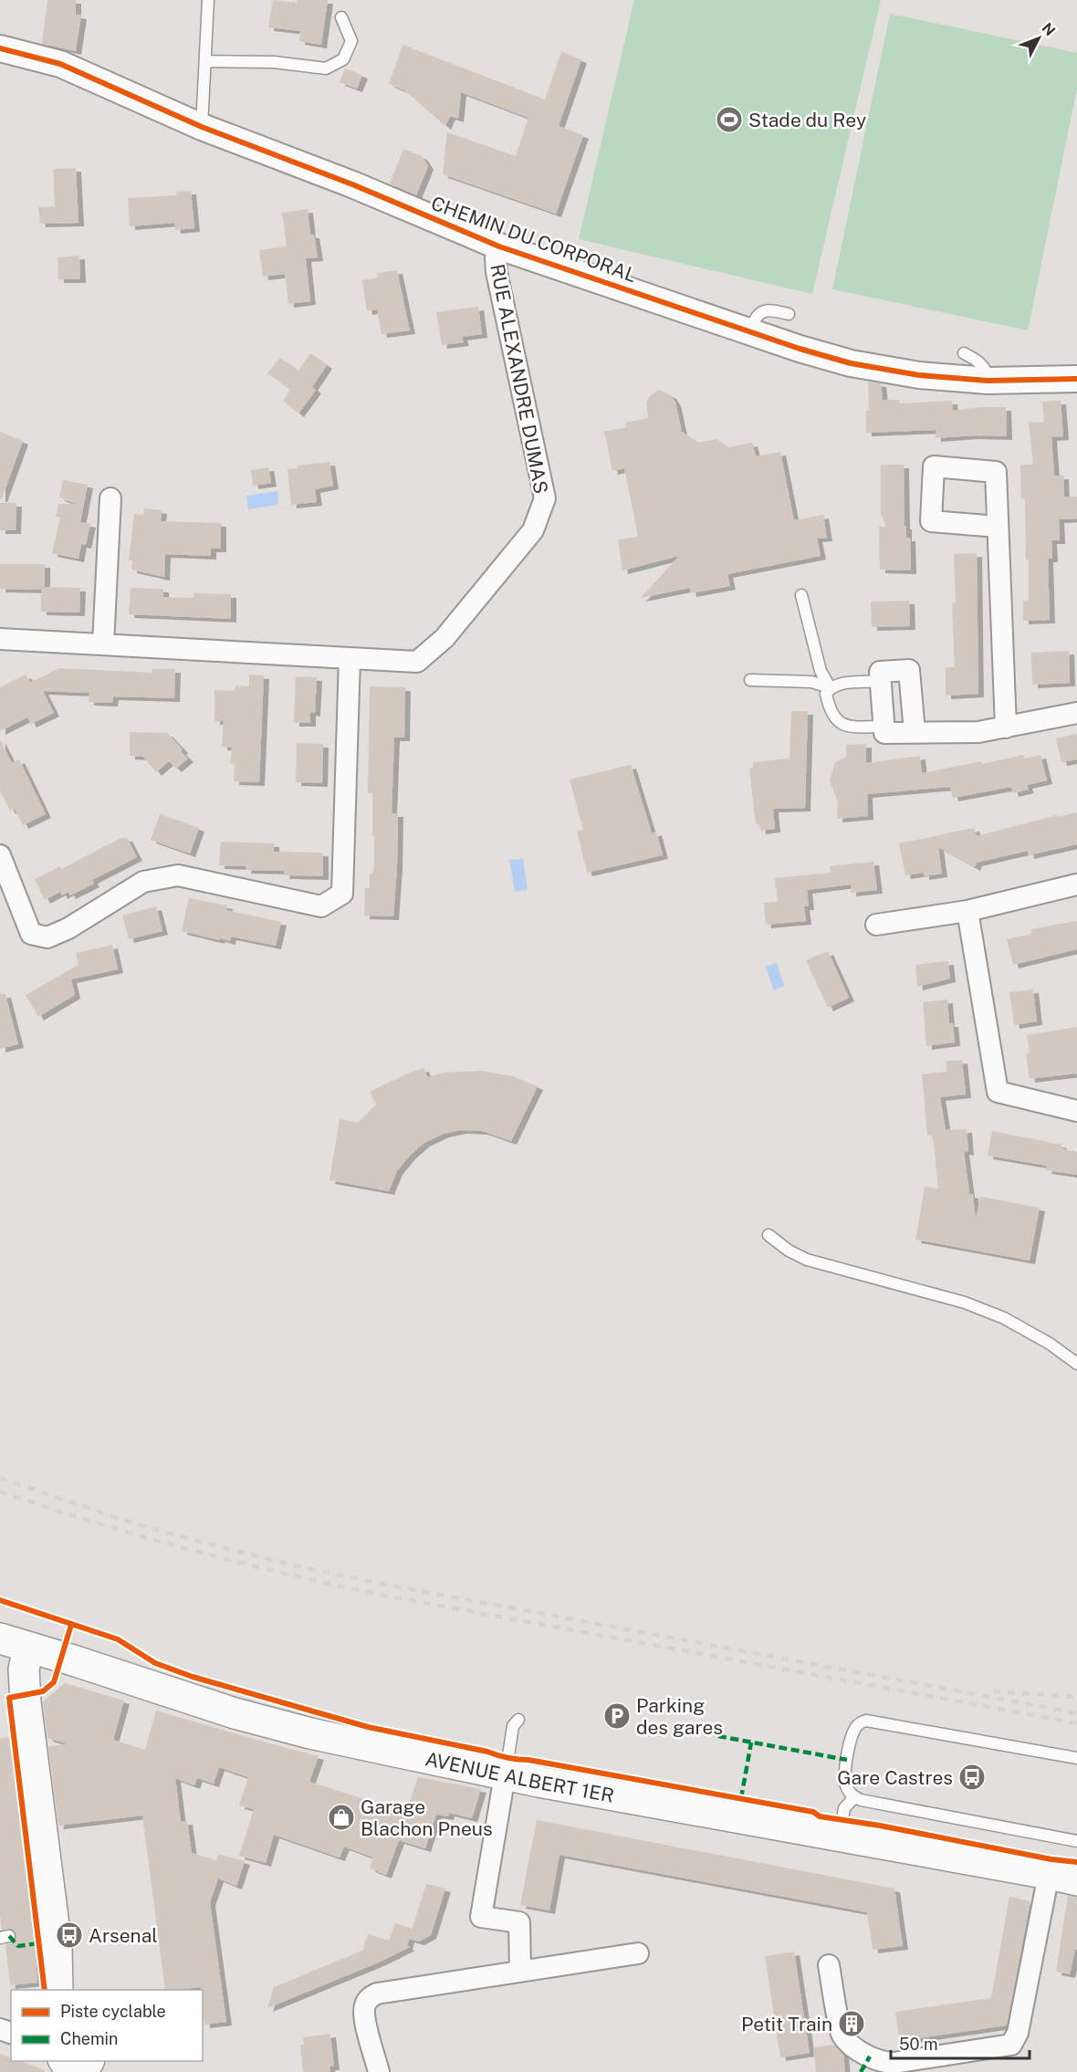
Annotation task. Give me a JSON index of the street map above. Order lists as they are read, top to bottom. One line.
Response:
{"streets":{"main road":["AVENUE ALBERT 1ER"],"street":["CHEMIN DU CORPORAL","RUE ALEXANDRE DUMAS"]},"crossings":[["CHEMIN DU CORPORAL","RUE ALEXANDRE DUMAS"]],"places":{"sports":["Stade du Rey"],"parking":["Parking des gares"],"bus stop":["Gare Castres","Arsenal"],"shop":["Garage Blachon Pneus"],"building":["Petit Train"]},"legend":["Piste cyclable","Chemin"],"scale_bar":"50 m","north":"top right"}
